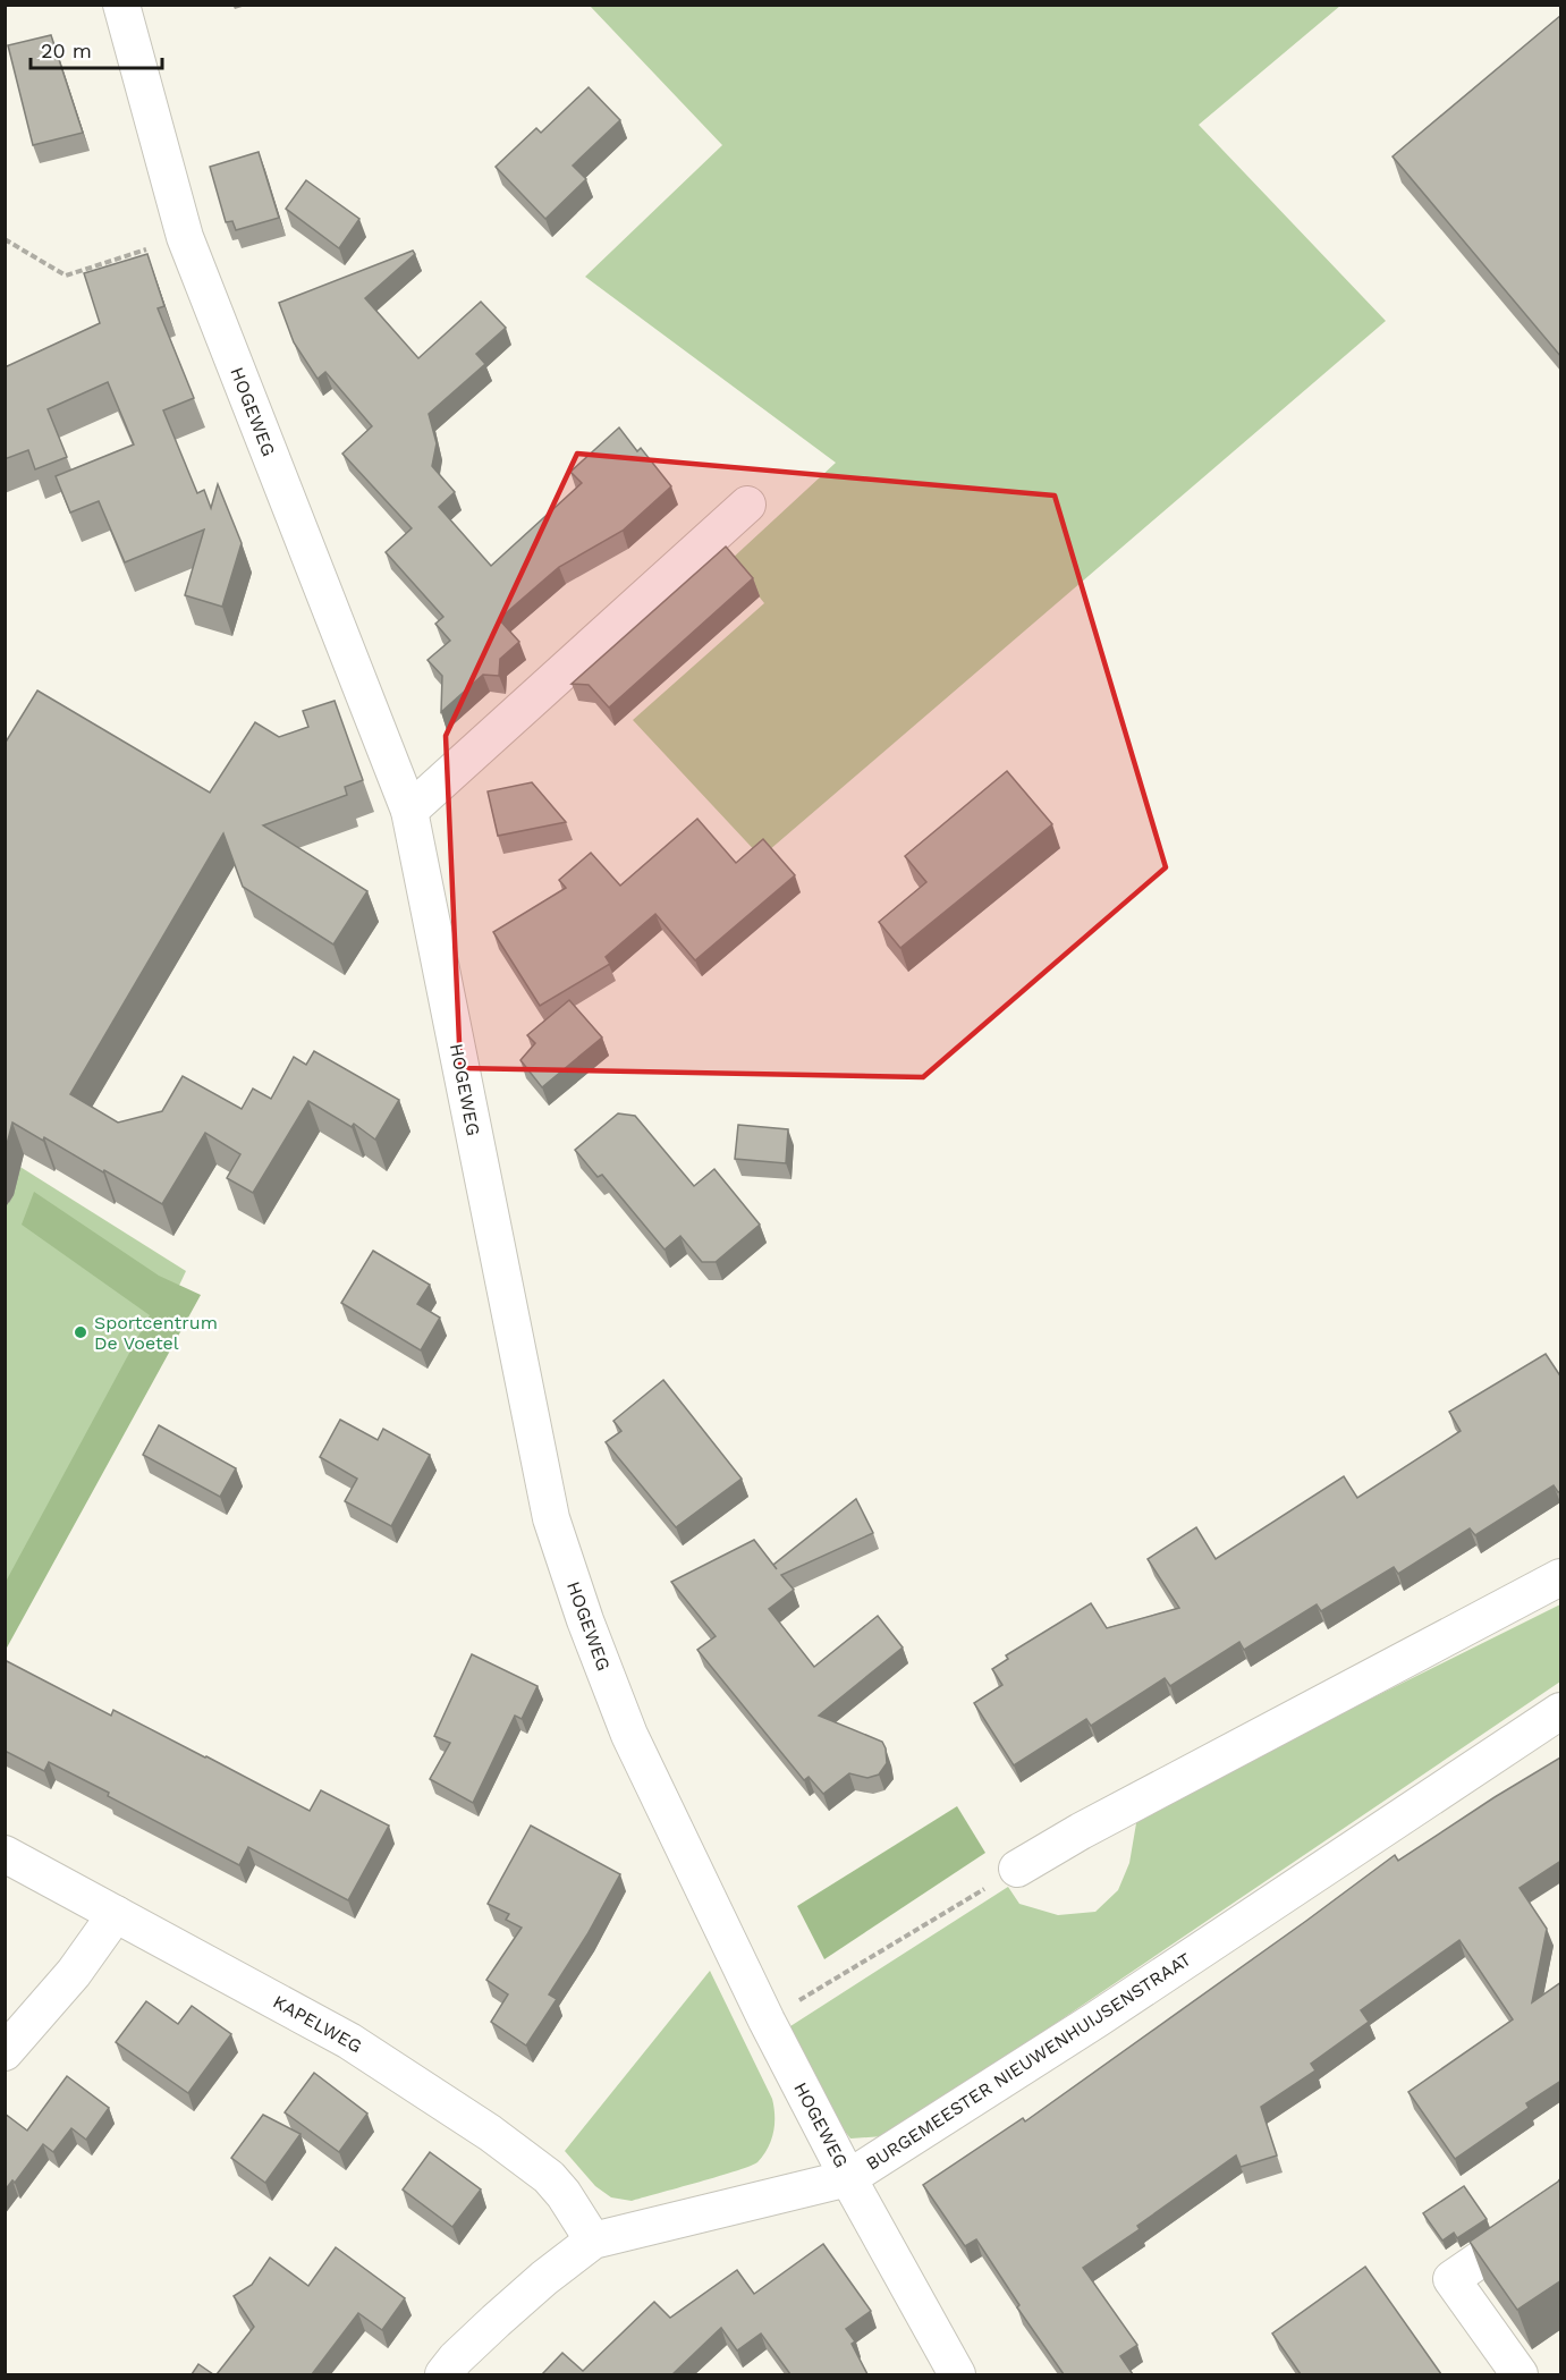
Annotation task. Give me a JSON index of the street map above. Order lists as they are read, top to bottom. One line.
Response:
{"streets":{"street":["HOGEWEG","KAPELWEG","BURGEMEESTER NIEUWENHUIJSENSTRAAT"]},"crossings":[["HOGEWEG","BURGEMEESTER NIEUWENHUIJSENSTRAAT"],["KAPELWEG","BURGEMEESTER NIEUWENHUIJSENSTRAAT"]],"places":["Sportcentrum De Voetel"],"scale_bar":"20 m"}
